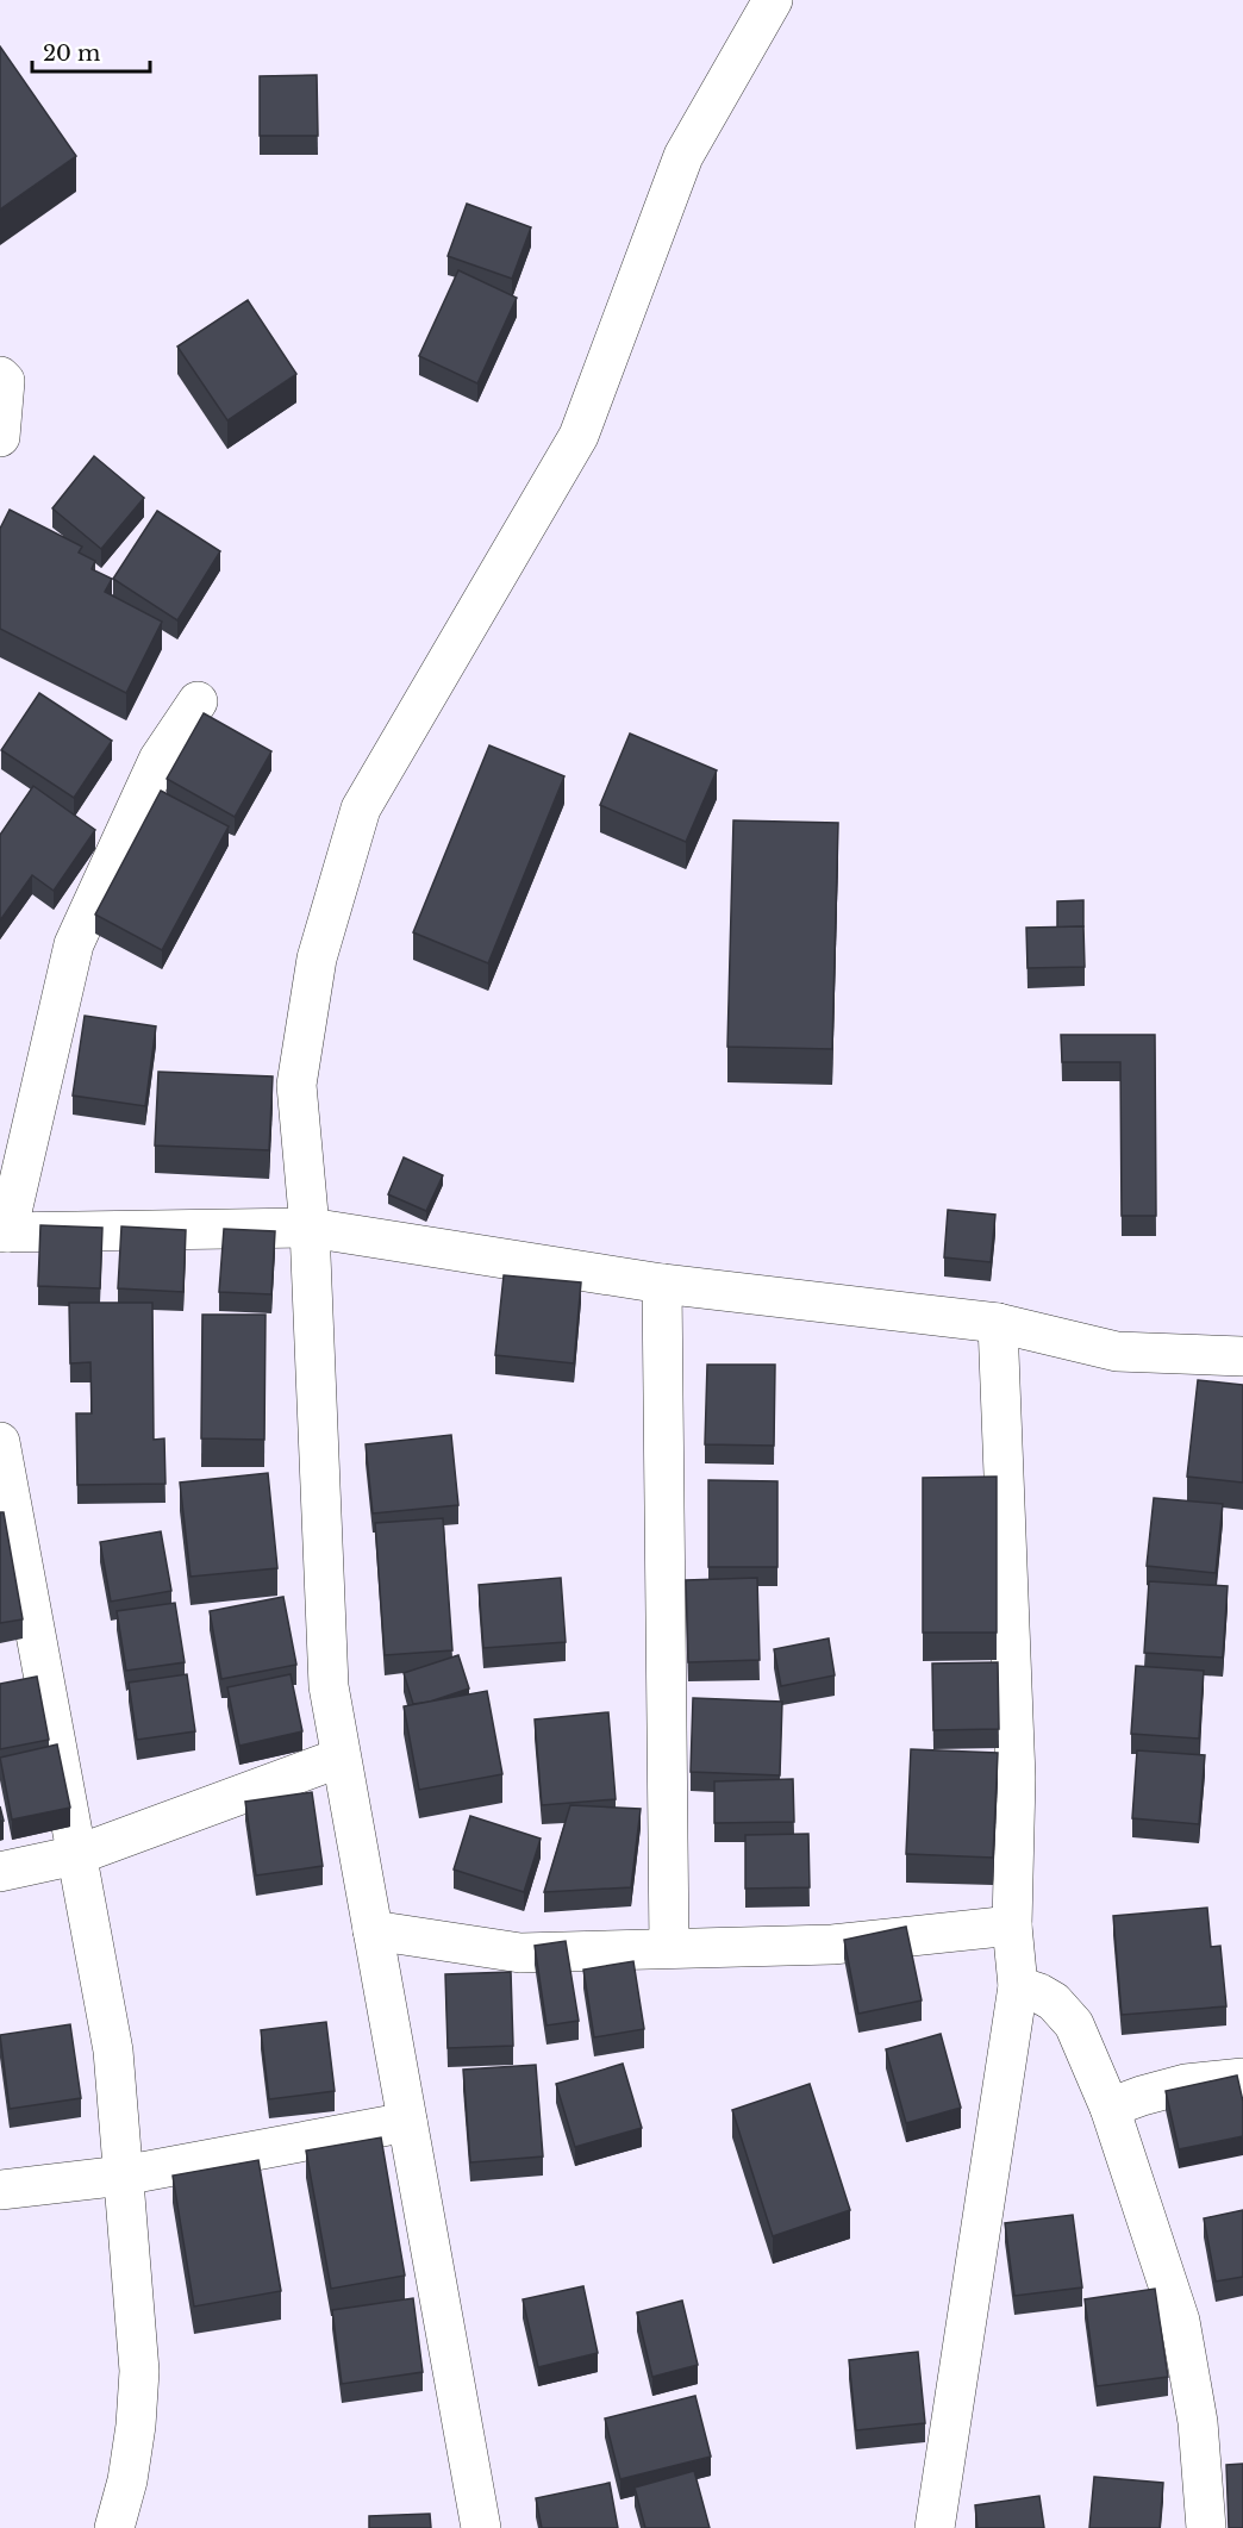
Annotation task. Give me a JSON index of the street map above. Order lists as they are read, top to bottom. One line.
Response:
{"scale_bar":"20 m"}
